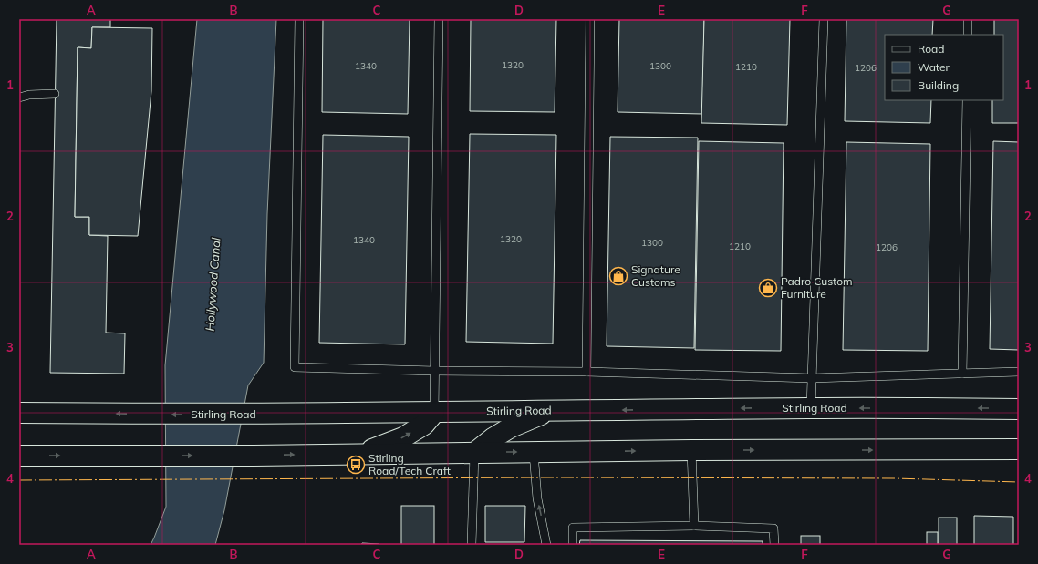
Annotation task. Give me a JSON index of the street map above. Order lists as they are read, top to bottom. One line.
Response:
{"streets":{"main road":["Stirling Road"]},"water":["Hollywood Canal"],"places":{"shop":["Signature Customs","Padro Custom Furniture"],"bus stop":["Stirling Road/Tech Craft"]},"house_numbers":["1320","1340","1300","1210","1206","1320","1340","1300","1210","1206"],"legend":["Road","Water","Building"],"grid":{"columns":["A","B","C","D","E","F","G"],"rows":["1","2","3","4"]}}
